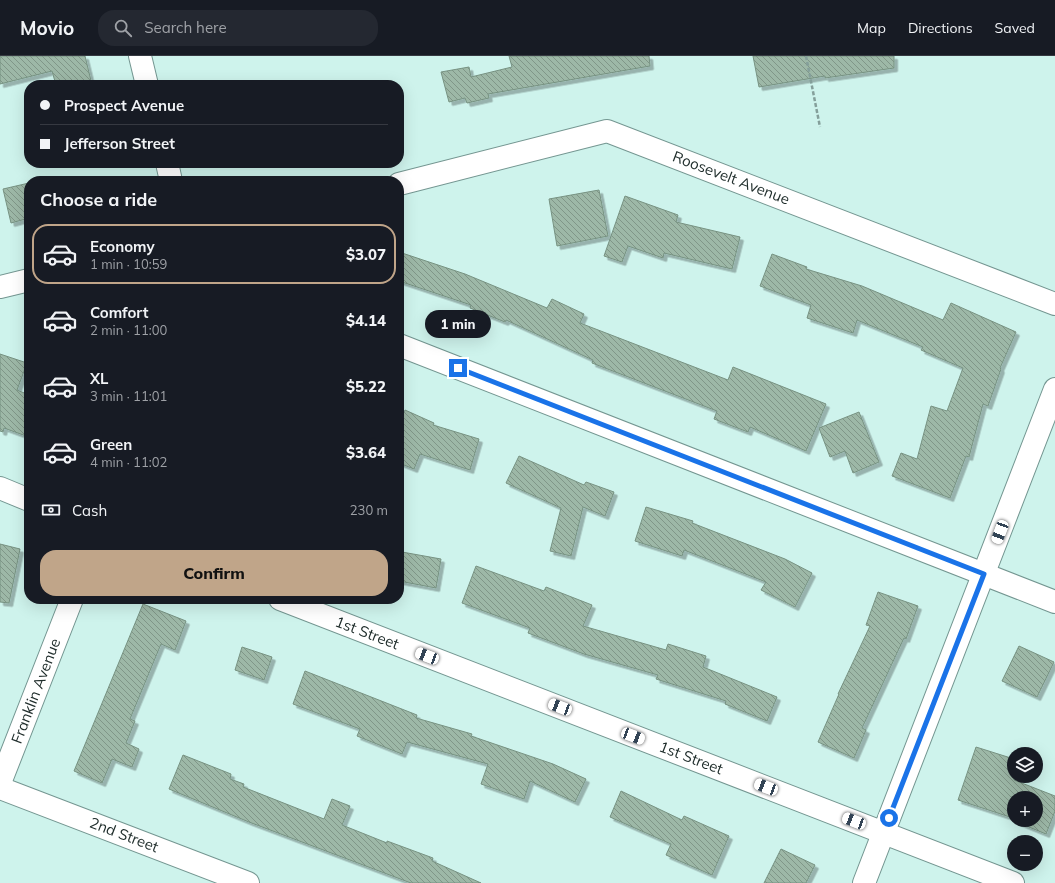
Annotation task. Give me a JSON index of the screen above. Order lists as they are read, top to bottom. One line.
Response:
{"streets":{"street":["Roosevelt Avenue","1st Street","Franklin Avenue","2nd Street"]},"page":{"header":"Movio","search":"Search here","nav":["Map","Directions","Saved"],"banner":["Prospect Avenue","Jefferson Street"],"heading":"Choose a ride","list":[{"name":"Economy","note":"1 min · 10:59","value":"$3.07"},{"name":"Comfort","note":"2 min · 11:00","value":"$4.14"},{"name":"XL","note":"3 min · 11:01","value":"$5.22"},{"name":"Green","note":"4 min · 11:02","value":"$3.64"}],"bubble":"1 min","pay":["Cash","230 m"],"buttons":"Confirm","map_buttons":["+","−"]}}
